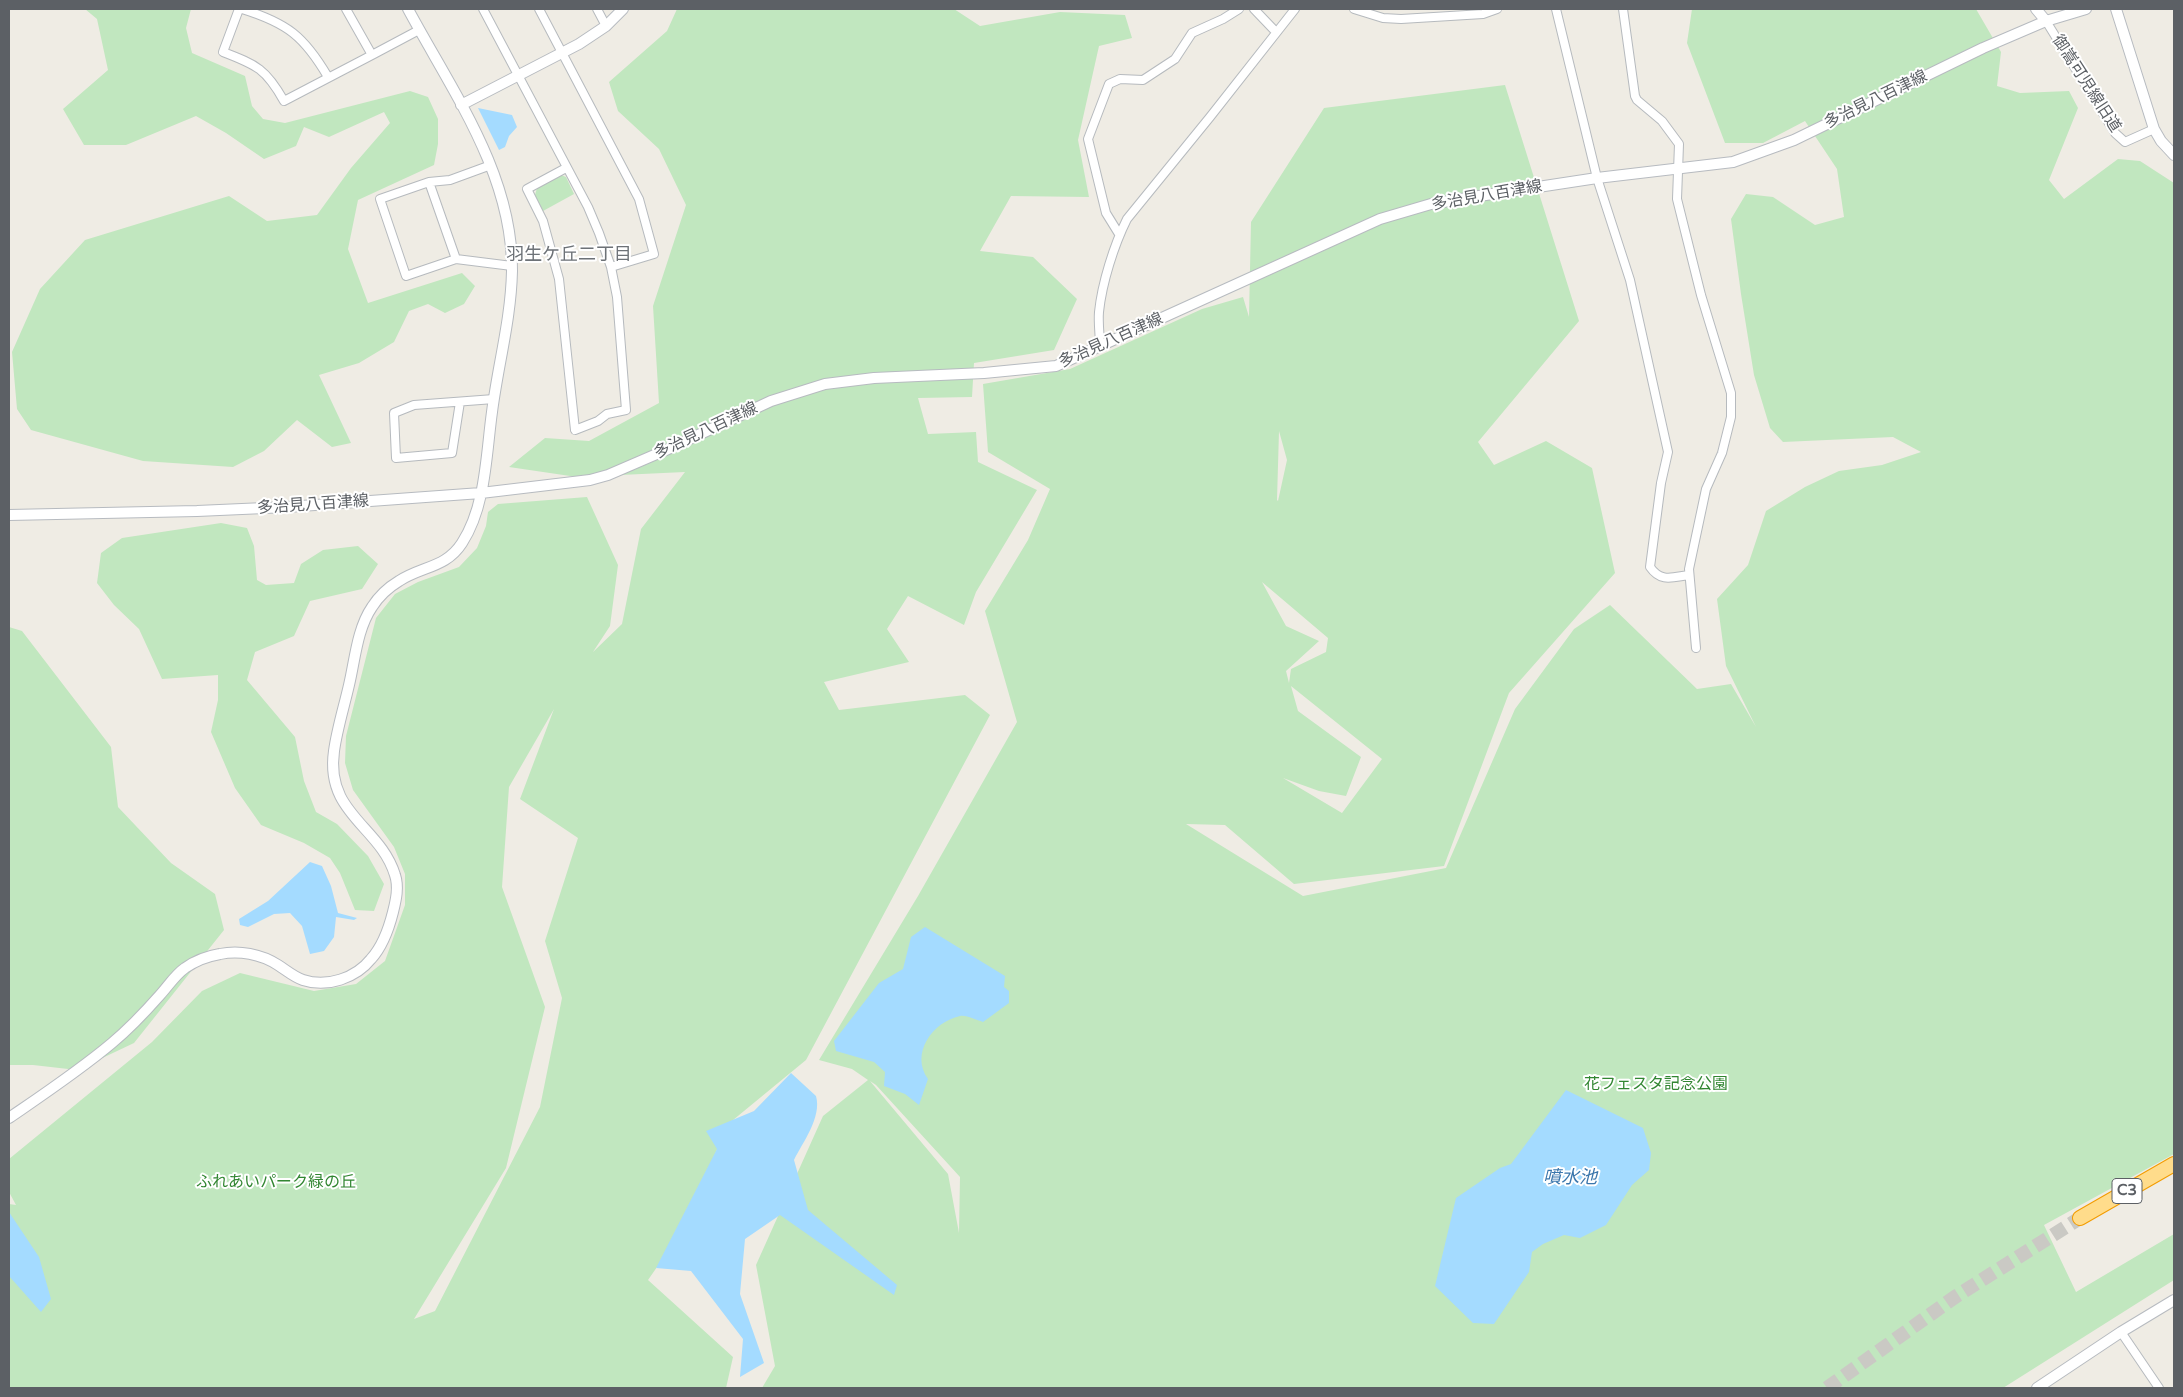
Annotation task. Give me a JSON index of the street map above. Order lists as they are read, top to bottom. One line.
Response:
{"streets":{"highway":["C3"],"main road":["多治見八百津線"],"street":["御嵩可児線旧道"]},"crossings":[["御嵩可児線旧道","多治見八百津線"]],"districts":["羽生ケ丘二丁目"],"water":["噴水池"],"parks":["花フェスタ記念公園","ふれあいパーク緑の丘"]}
